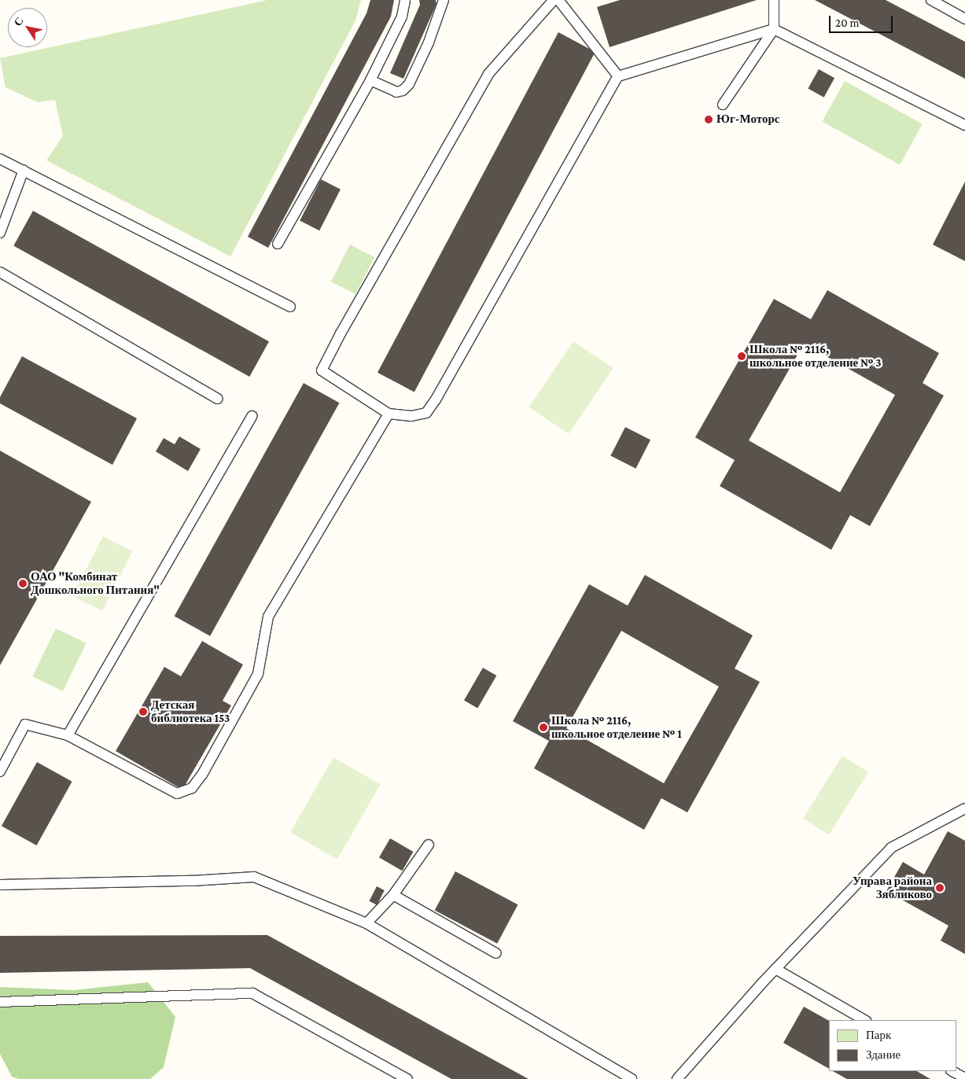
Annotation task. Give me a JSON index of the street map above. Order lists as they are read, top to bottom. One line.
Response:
{"places":["Юг-Моторс","Школа № 2116, школьное отделение № 3","ОАО \"Комбинат Дошкольного Питания\"","Детская библиотека 153","Школа № 2116, школьное отделение № 1","Управа района Зябликово"],"legend":["Парк","Здание"],"scale_bar":"20 m","north":"top left"}
